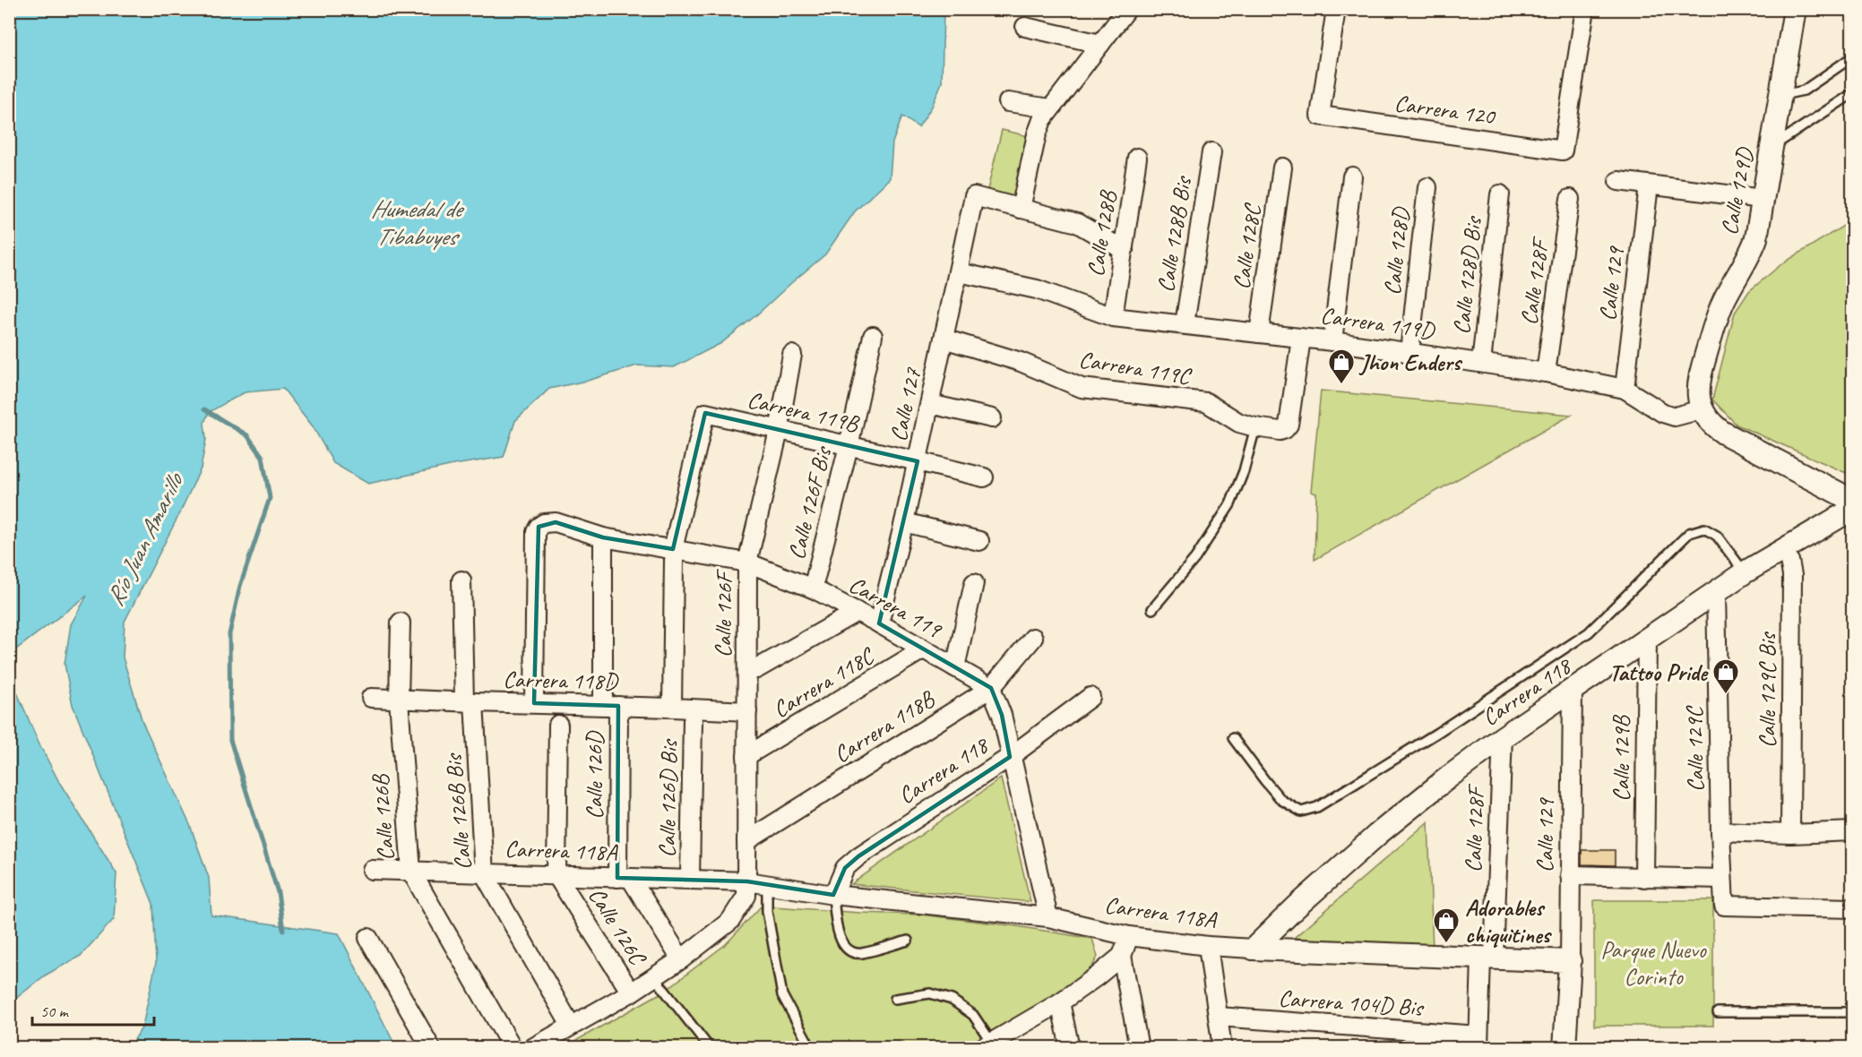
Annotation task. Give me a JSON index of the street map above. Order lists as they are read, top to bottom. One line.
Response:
{"streets":{"street":["Carrera 120","Calle 129D","Calle 128B","Calle 128B Bis","Calle 128C","Calle 128D","Calle 128D Bis","Calle 128F","Calle 129","Carrera 119D","Carrera 119C","Calle 127","Carrera 119B","Calle 126F Bis","Carrera 119","Calle 126F","Carrera 118D","Carrera 118C","Calle 129C Bis","Carrera 118","Carrera 118B","Calle 129C","Calle 129B","Calle 126D","Calle 126D Bis","Calle 126B Bis","Calle 126B","Carrera 118A","Calle 126C","Carrera 104D Bis"]},"crossings":[["Calle 129D","Carrera 119D"],["Calle 128B","Carrera 119D"],["Calle 128B Bis","Carrera 119D"],["Calle 128C","Carrera 119D"],["Calle 128D","Carrera 119D"],["Calle 128D Bis","Carrera 119D"],["Calle 128F","Carrera 119D"],["Calle 128F","Carrera 118"],["Calle 128F","Carrera 118A"],["Calle 128F","Carrera 104D Bis"],["Calle 129","Carrera 119D"],["Calle 129","Carrera 118"],["Calle 129","Carrera 118A"],["Carrera 119D","Carrera 119C"],["Carrera 119D","Calle 127"],["Carrera 119C","Calle 127"],["Calle 127","Carrera 119B"],["Calle 127","Carrera 119"],["Carrera 119B","Calle 126F Bis"],["Carrera 119B","Calle 126F"],["Carrera 119B","Calle 126D Bis"],["Calle 126F Bis","Carrera 119"],["Carrera 119","Calle 126F"],["Carrera 119","Carrera 118D"],["Carrera 119","Carrera 118C"],["Carrera 119","Carrera 118B"],["Carrera 119","Calle 126D"],["Carrera 119","Calle 126D Bis"],["Calle 126F","Carrera 118D"],["Calle 126F","Carrera 118C"],["Calle 126F","Carrera 118B"],["Calle 126F","Carrera 118A"],["Carrera 118D","Calle 126D"],["Carrera 118D","Calle 126D Bis"],["Carrera 118D","Calle 126B Bis"],["Carrera 118D","Calle 126B"],["Calle 129C Bis","Carrera 118"],["Carrera 118","Calle 129C"],["Carrera 118","Calle 129B"],["Carrera 118","Carrera 118A"],["Calle 126D","Carrera 118A"],["Calle 126D Bis","Carrera 118A"],["Calle 126B Bis","Carrera 118A"],["Calle 126B","Carrera 118A"],["Carrera 118A","Calle 126C"]],"water":["Humedal de Tibabuyes","Río Juan Amarillo"],"parks":["Parque Nuevo Corinto"],"places":{"shop":["Jhon Enders","Tattoo Pride","Adorables chiquitines"]},"scale_bar":"50 m"}
